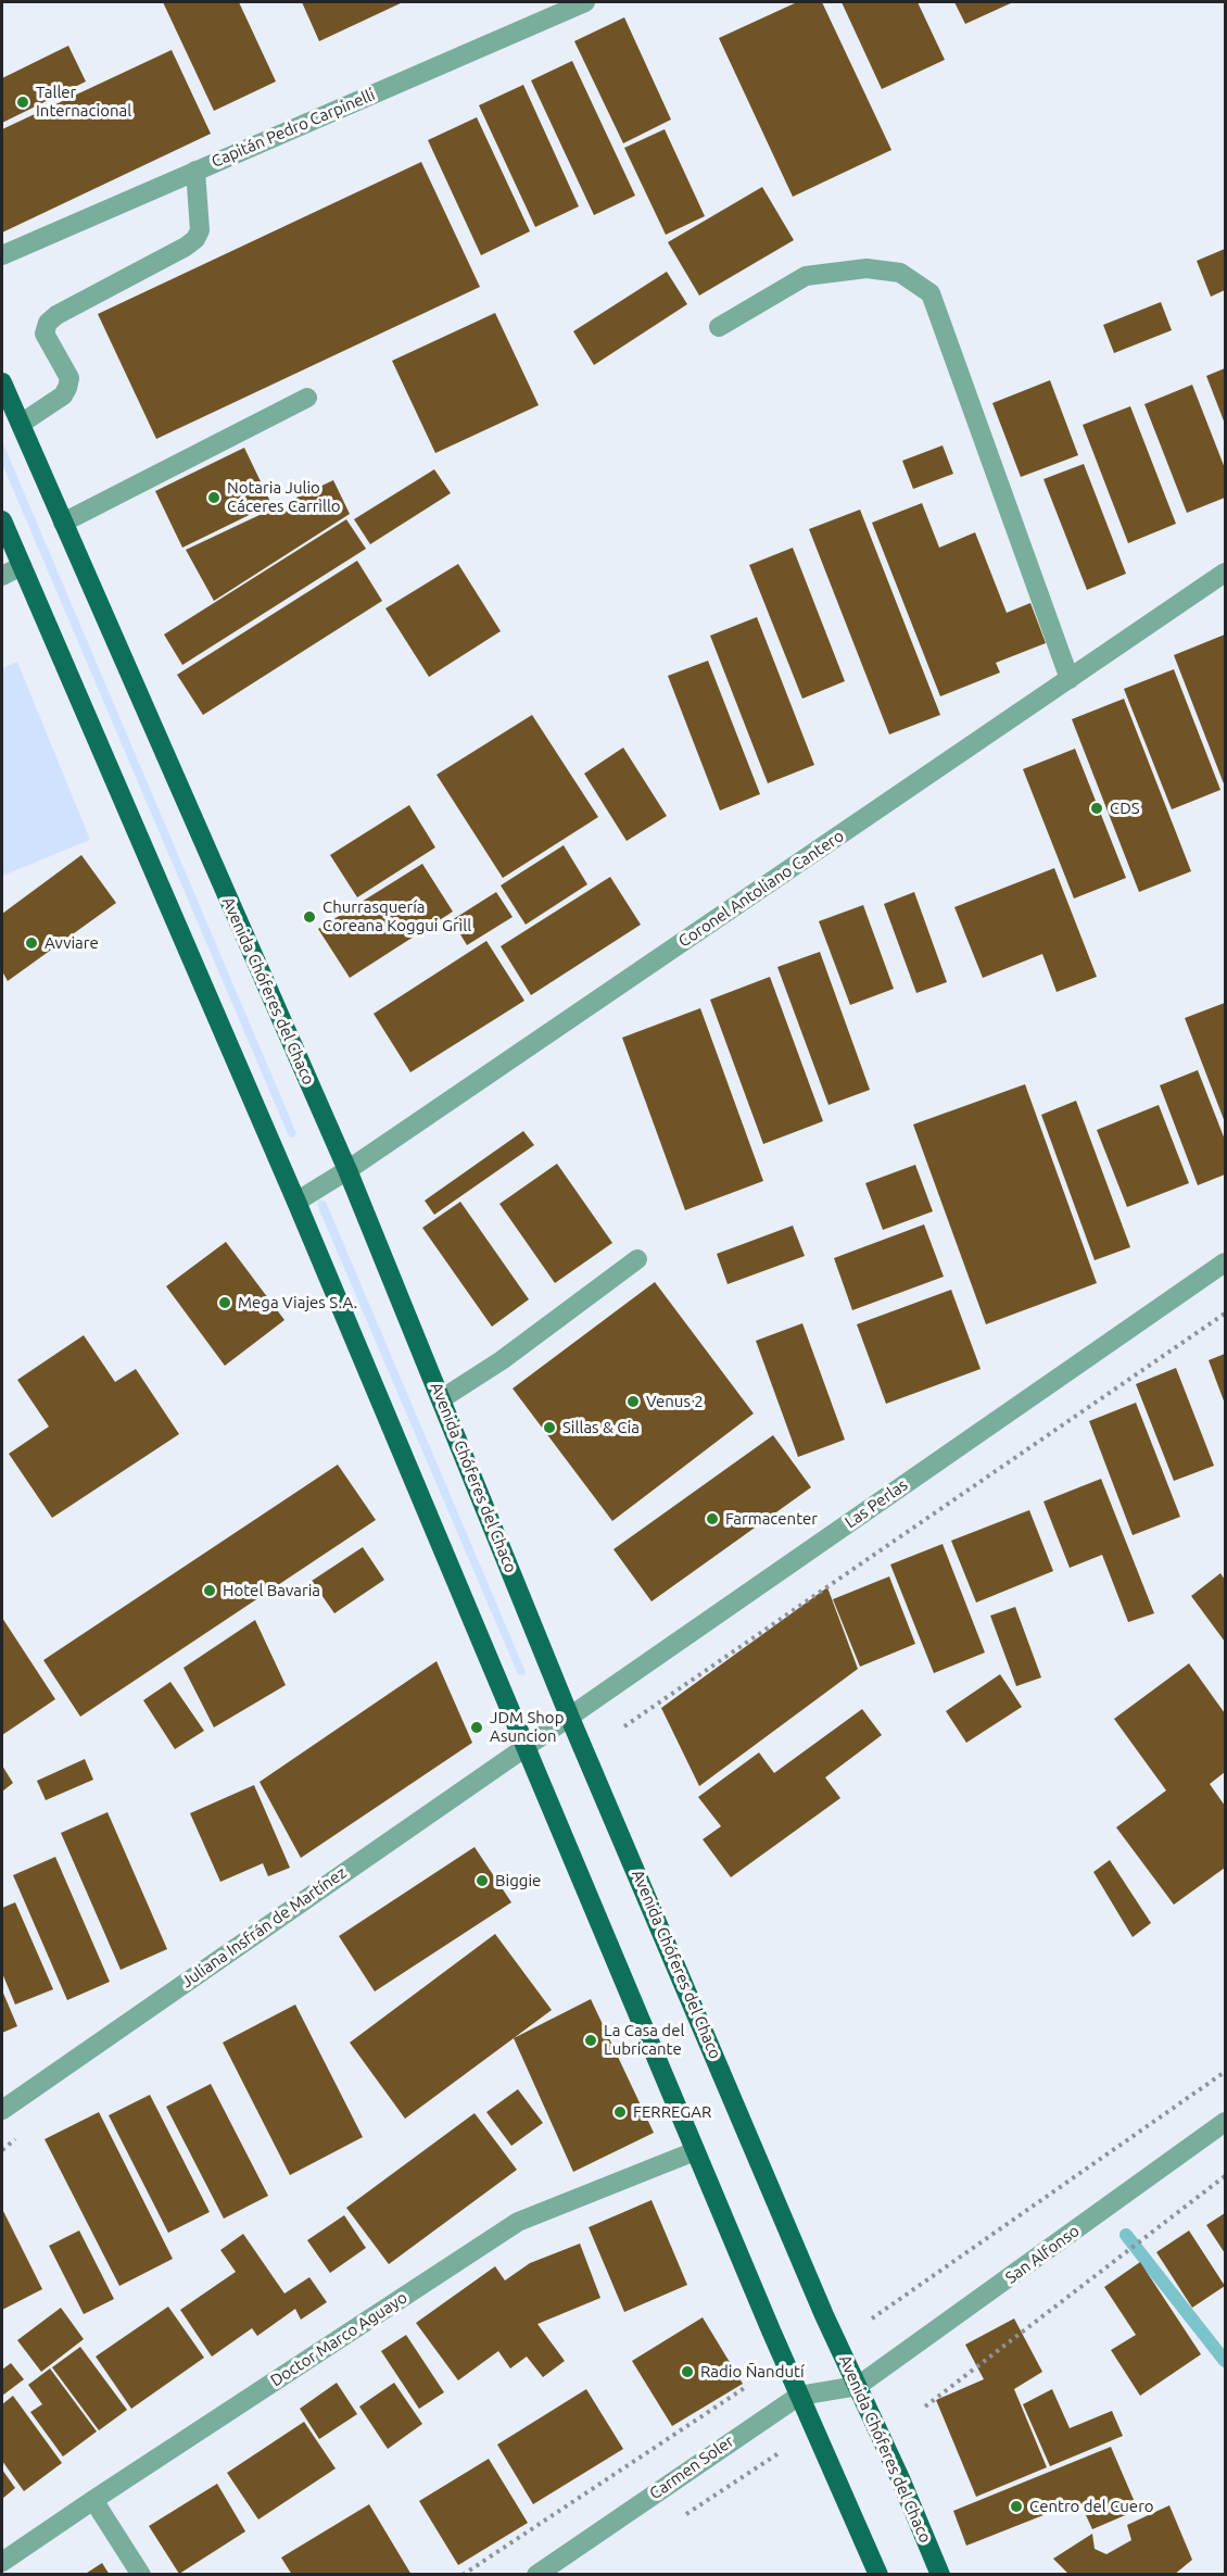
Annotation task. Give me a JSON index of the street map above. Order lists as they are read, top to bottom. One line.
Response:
{"streets":{"main road":["Avenida Chóferes del Chaco"],"street":["Capitán Pedro Carpinelli","Coronel Antoliano Cantero","Las Perlas","Juliana Insfrán de Martínez","San Alfonso","Doctor Marco Aguayo","Carmen Soler"]},"crossings":[["Coronel Antoliano Cantero","Avenida Chóferes del Chaco"],["Avenida Chóferes del Chaco","Las Perlas"],["Avenida Chóferes del Chaco","San Alfonso"],["Avenida Chóferes del Chaco","Carmen Soler"],["Las Perlas","Juliana Insfrán de Martínez"],["San Alfonso","Carmen Soler"]],"places":["Taller Internacional","Notaria Julio Cáceres Carrillo","CDS","Churrasquería Coreana Koggui Grill","Avviare","Mega Viajes S.A.","Venus 2","Sillas & Cia","Farmacenter","Hotel Bavaria","JDM Shop Asuncion","Biggie","La Casa del Lubricante","FERREGAR","Radio Ñandutí","Centro del Cuero"]}
